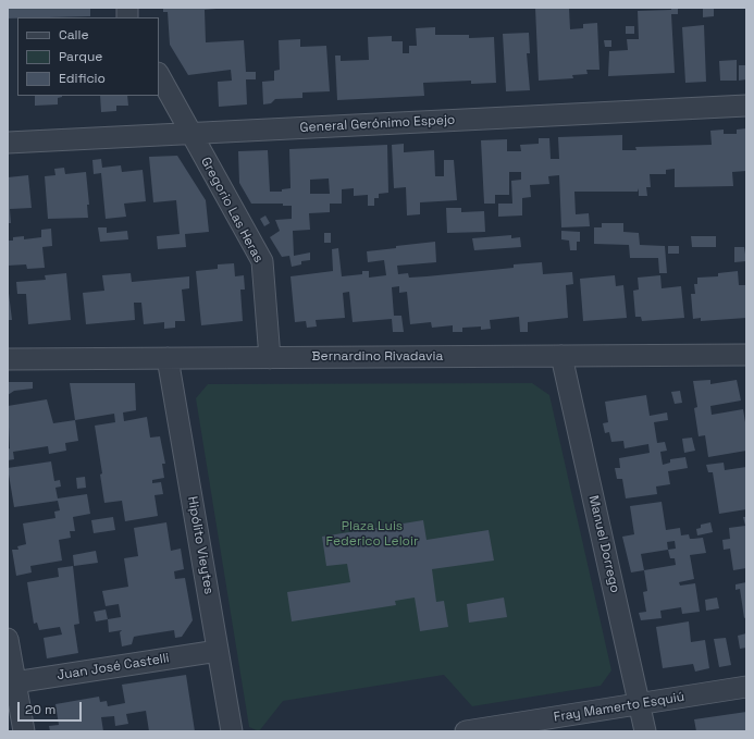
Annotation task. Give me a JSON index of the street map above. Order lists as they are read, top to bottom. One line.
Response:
{"streets":{"street":["General Gerónimo Espejo","Gregorio Las Heras","Bernardino Rivadavia","Manuel Dorrego","Hipólito Vieytes","Juan José Castelli","Fray Mamerto Esquiú"]},"crossings":[["General Gerónimo Espejo","Gregorio Las Heras"],["Gregorio Las Heras","Bernardino Rivadavia"],["Bernardino Rivadavia","Manuel Dorrego"],["Bernardino Rivadavia","Hipólito Vieytes"],["Manuel Dorrego","Fray Mamerto Esquiú"],["Hipólito Vieytes","Juan José Castelli"]],"parks":["Plaza Luis Federico Leloir"],"legend":["Calle","Parque","Edificio"],"scale_bar":"20 m"}
